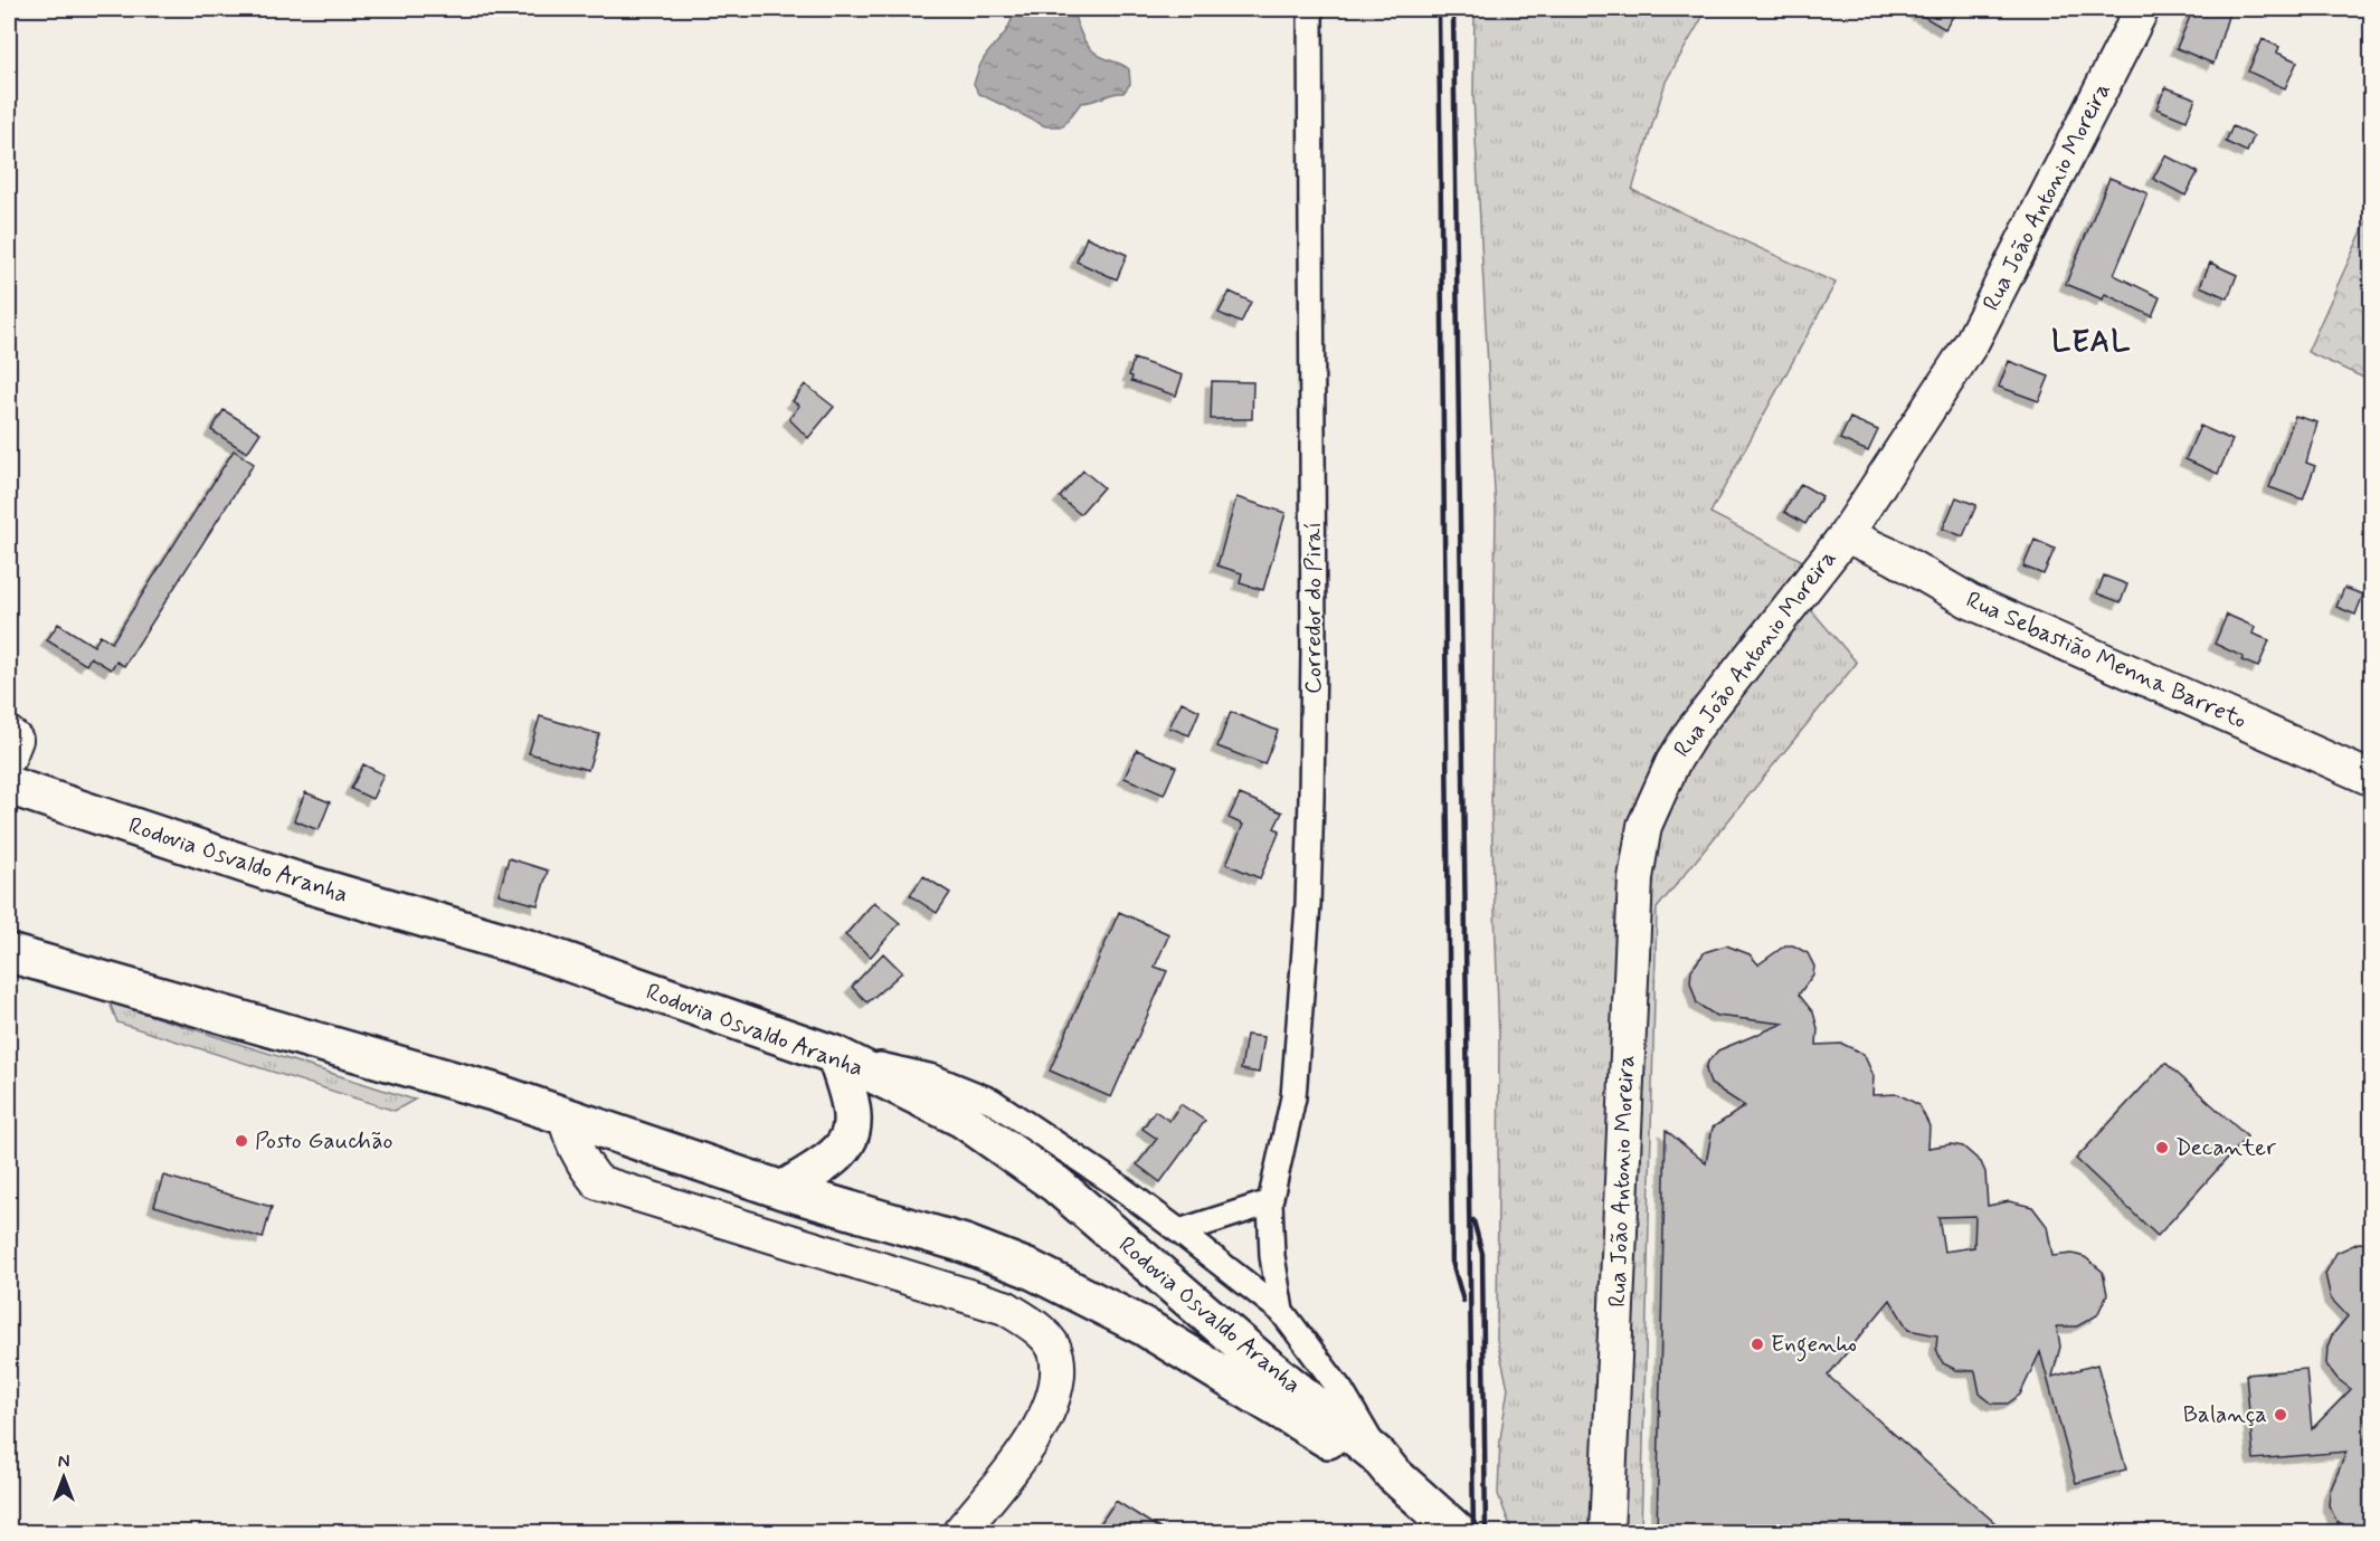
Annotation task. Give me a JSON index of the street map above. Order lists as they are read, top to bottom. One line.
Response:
{"streets":{"highway":["Rodovia Osvaldo Aranha"],"main road":["Rua João Antonio Moreira","Rua Sebastião Menna Barreto"],"street":["Corredor do Piraí"]},"crossings":[["Rua João Antonio Moreira","Rua Sebastião Menna Barreto"]],"districts":["LEAL"],"places":["Posto Gauchão","Decanter","Engenho","Balança"],"north":"top"}
